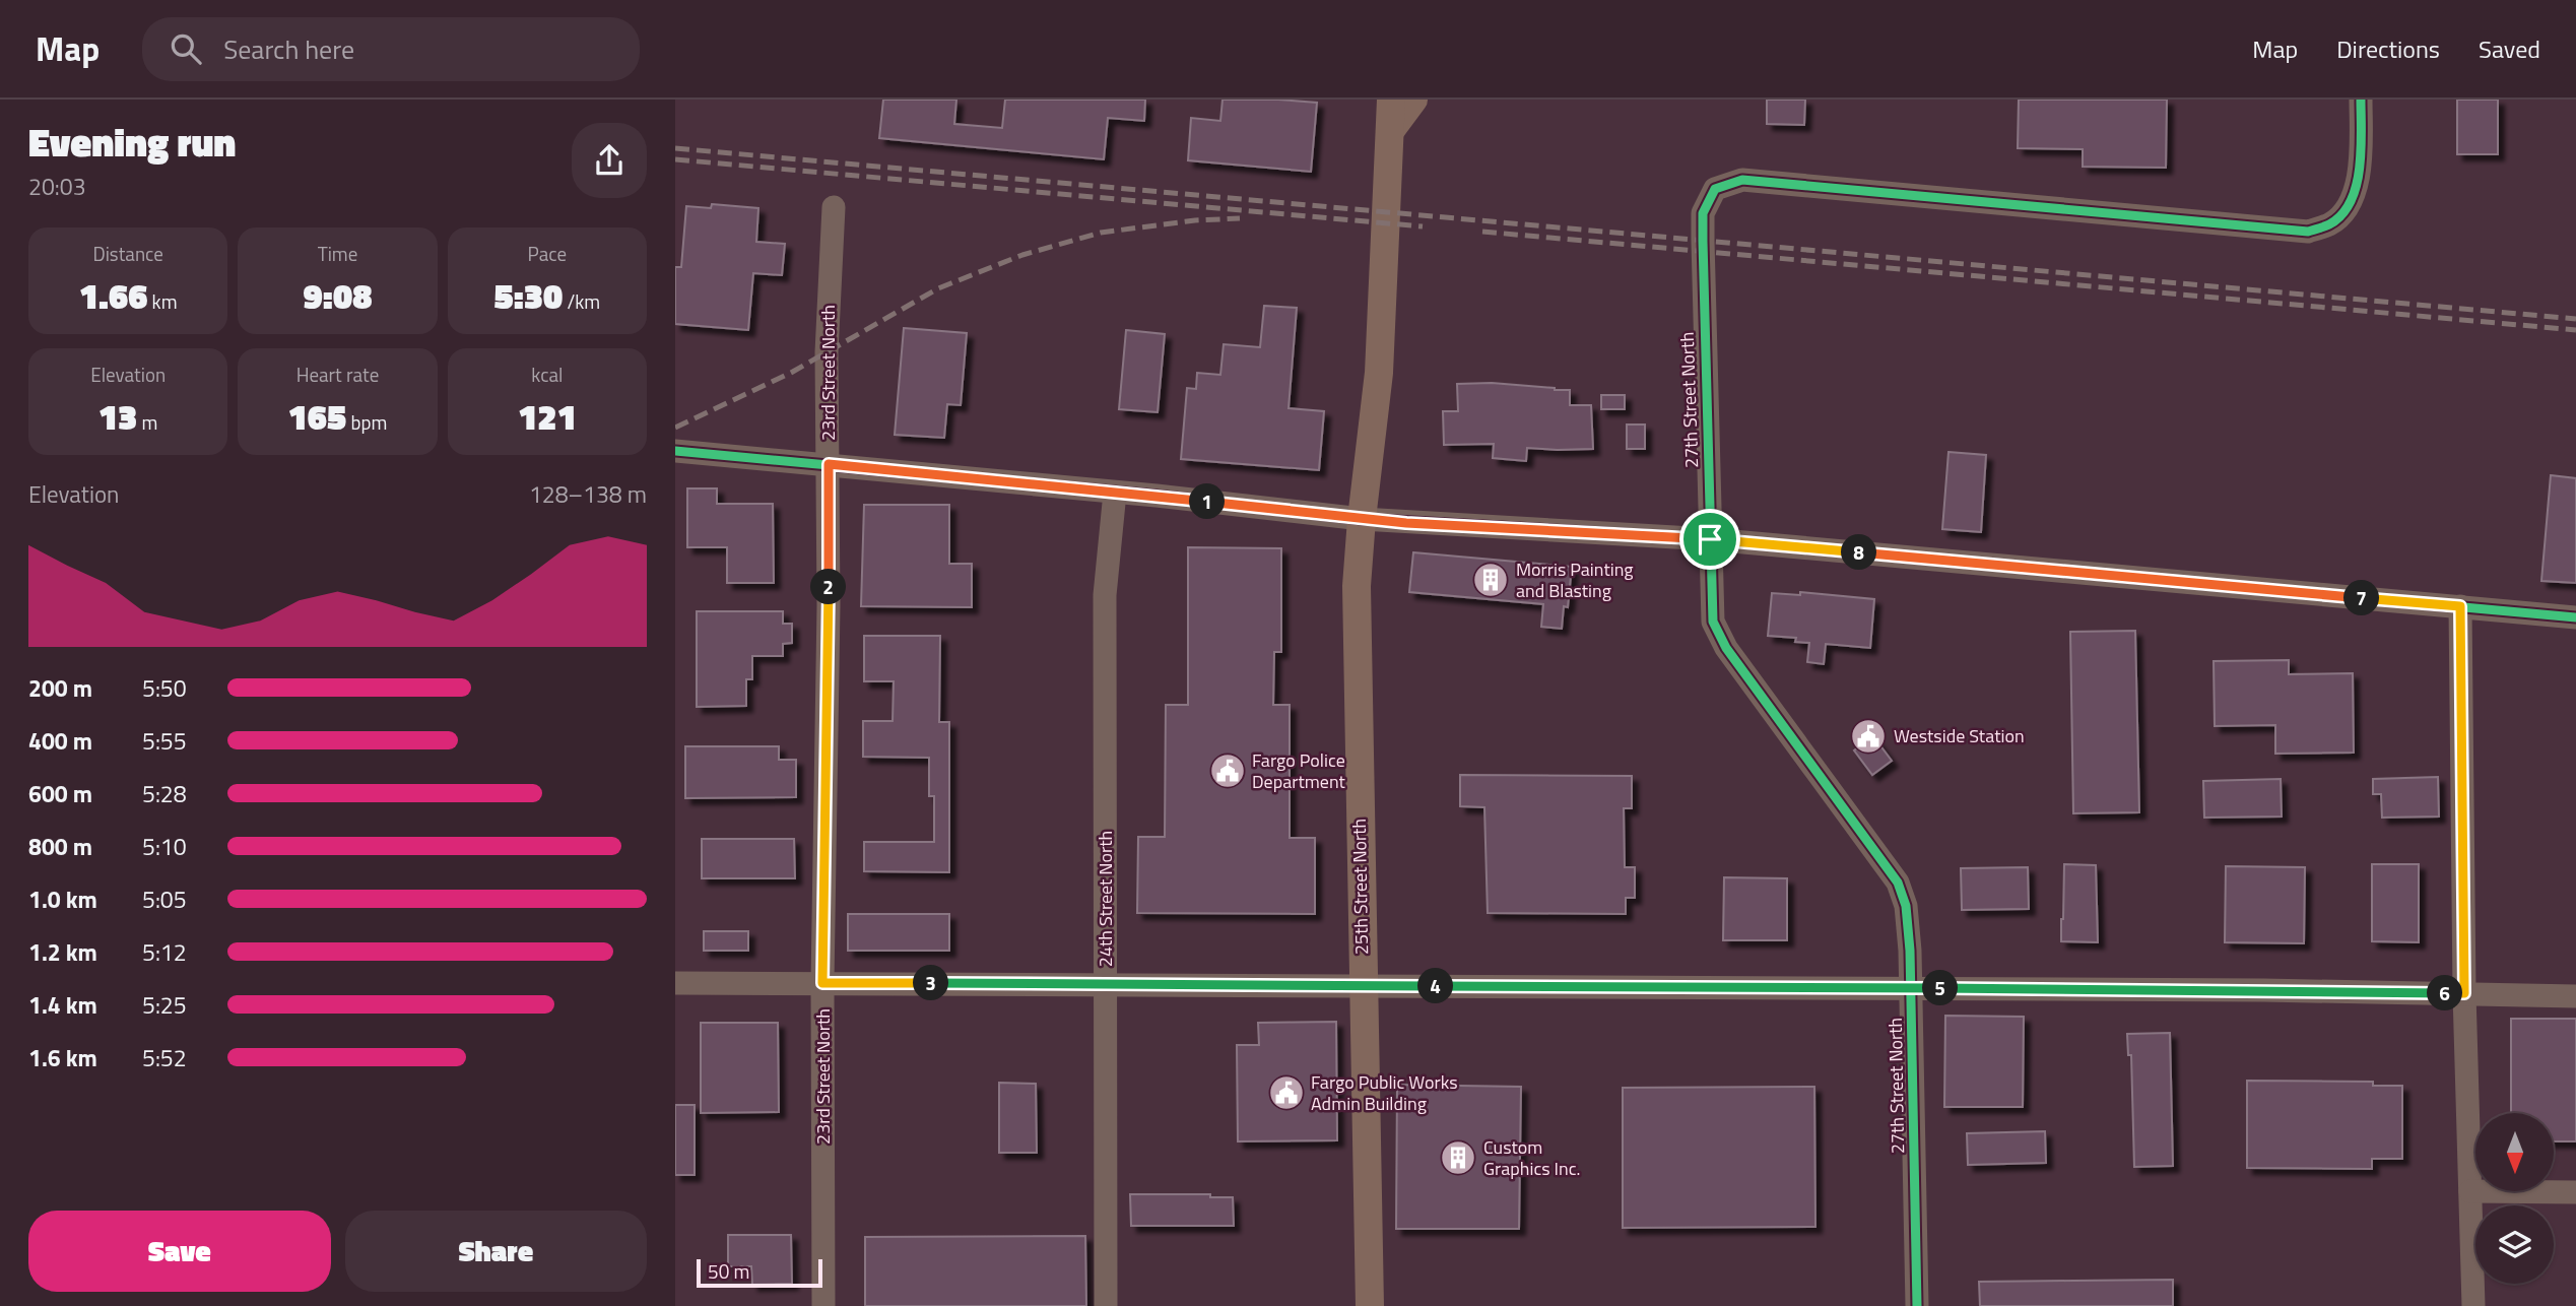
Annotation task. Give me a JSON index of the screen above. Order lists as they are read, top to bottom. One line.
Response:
{"streets":{"main road":["25th Street North"],"street":["23rd Street North","27th Street North","24th Street North"]},"places":{"building":["Morris Painting and Blasting","Custom Graphics Inc."],"public building":["Westside Station","Fargo Police Department","Fargo Public Works Admin Building"]},"scale_bar":"50 m","north":"bottom","page":{"header":"Map","search":"Search here","nav":["Map","Directions","Saved"],"heading":["Evening run","20:03"],"stats":[["Distance","1.66 km"],["Time","9:08"],["Pace","5:30 /km"],["Elevation","13 m"],["Heart rate","165 bpm"],["kcal","121"]],"chart":["Elevation","128–138 m"],"pins":["1","8","2","7","3","4","5","6"],"list":[{"name":"200 m","note":"5:50"},{"name":"400 m","note":"5:55"},{"name":"600 m","note":"5:28"},{"name":"800 m","note":"5:10"},{"name":"1.0 km","note":"5:05"},{"name":"1.2 km","note":"5:12"},{"name":"1.4 km","note":"5:25"},{"name":"1.6 km","note":"5:52"}],"buttons":["Save","Share"],"scale":"50 m"}}
